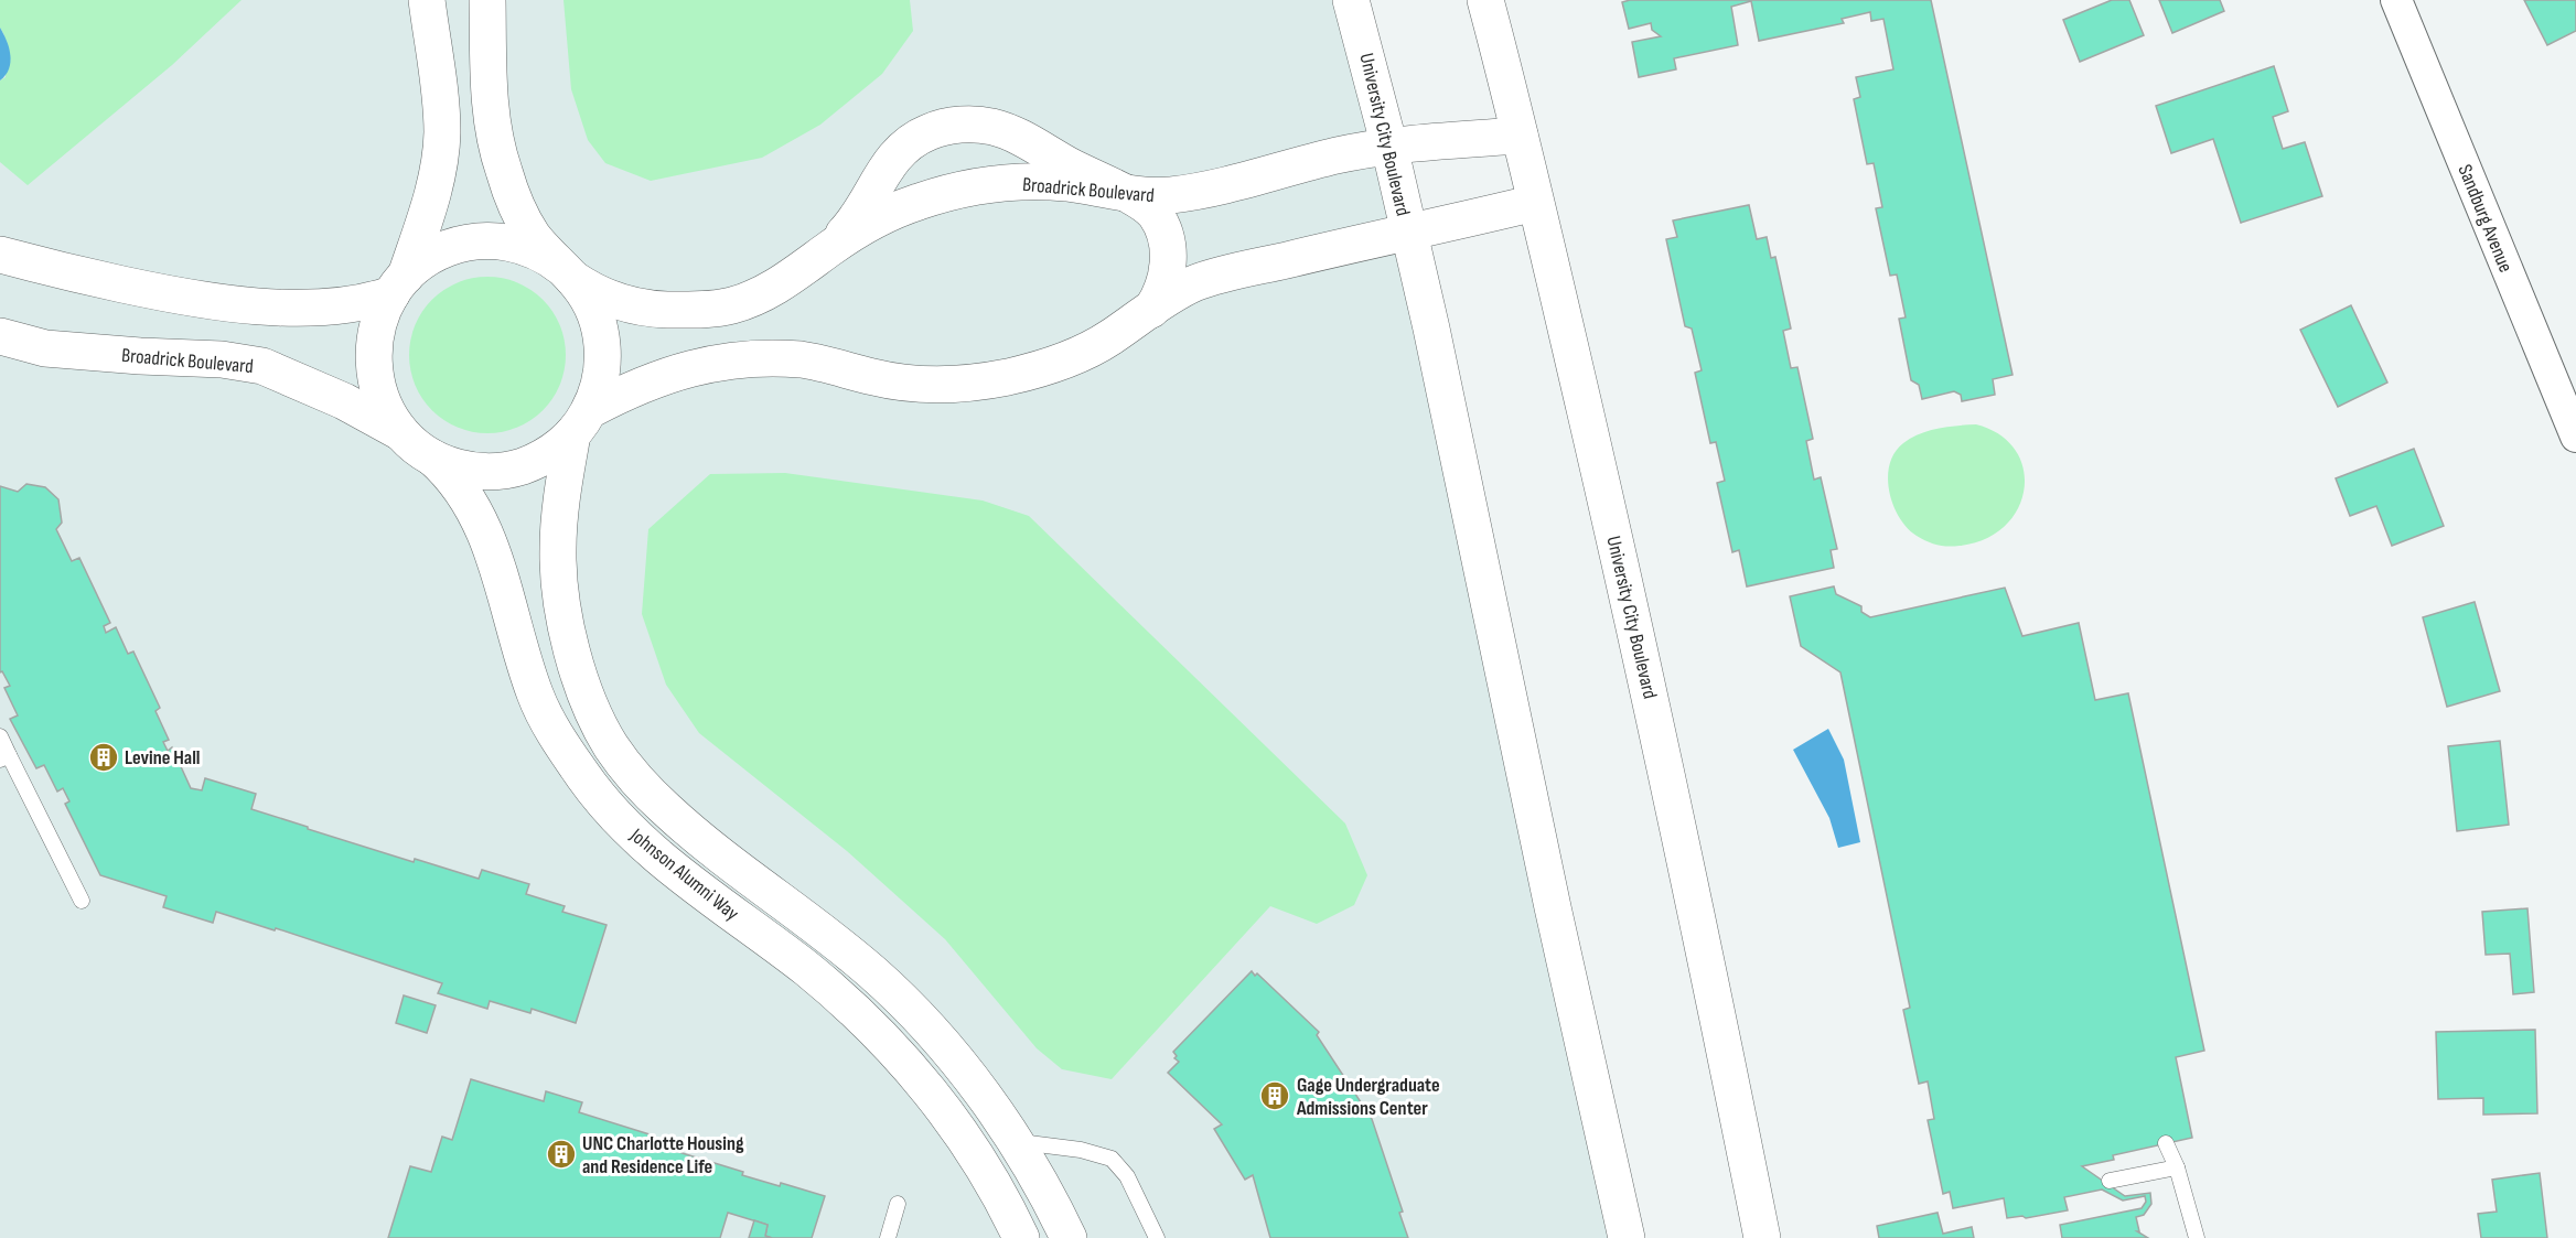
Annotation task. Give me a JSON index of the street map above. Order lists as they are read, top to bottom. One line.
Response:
{"streets":{"street":["University City Boulevard","Broadrick Boulevard","Sandburg Avenue","Johnson Alumni Way"]},"crossings":[["University City Boulevard","Broadrick Boulevard"],["Broadrick Boulevard","Johnson Alumni Way"]],"places":{"building":["Levine Hall","Gage Undergraduate Admissions Center","UNC Charlotte Housing and Residence Life"]}}
